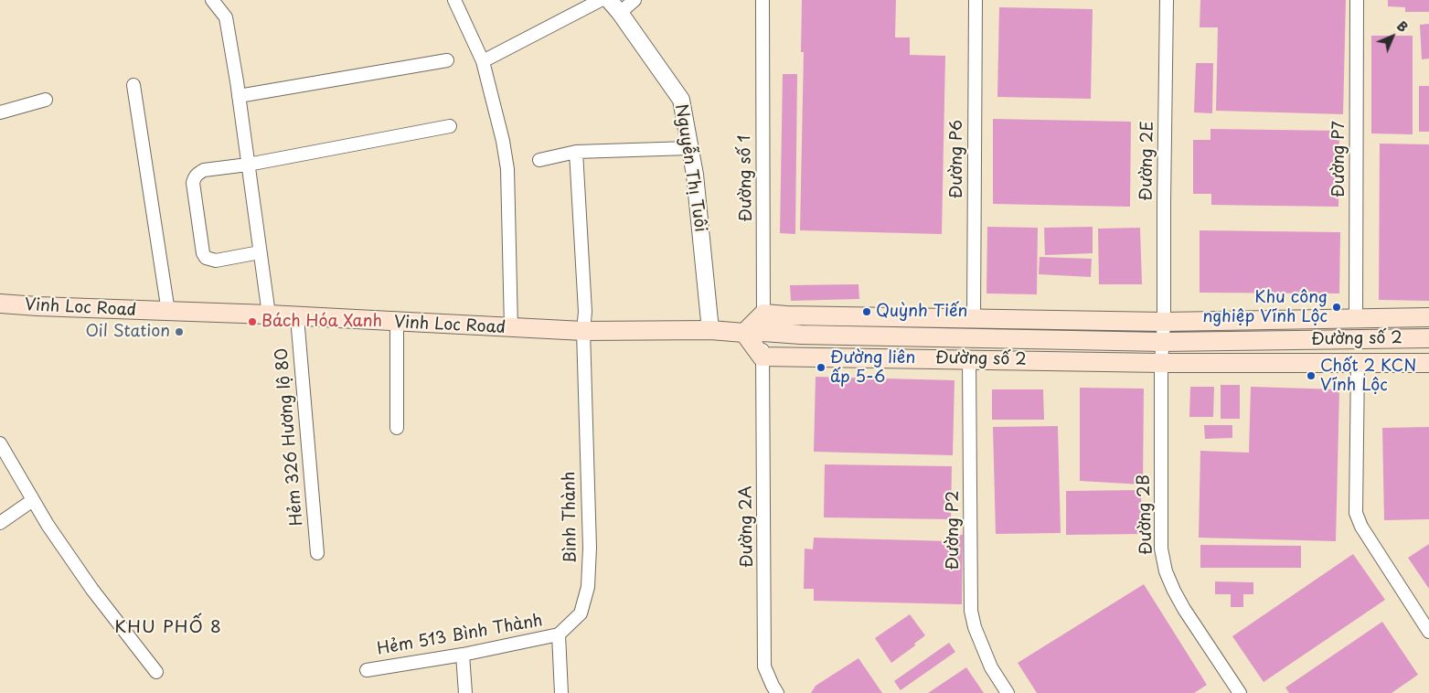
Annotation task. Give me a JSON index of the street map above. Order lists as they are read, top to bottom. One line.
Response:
{"streets":{"main road":["Vinh Loc Road","Đường số 2"],"street":["Đường P6","Đường P7","Đường 2E","Nguyễn Thị Tuôi","Đường số 1","Hẻm 326 Hương lộ 80","Đường 2B","Bình Thành","Đường 2A","Đường P2","Hẻm 513 Bình Thành"]},"crossings":[["Đường P6","Đường số 2"],["Đường P7","Đường số 2"],["Đường 2E","Đường số 2"],["Đường 2E","Đường 2B"],["Nguyễn Thị Tuôi","Vinh Loc Road"],["Đường số 1","Đường số 2"],["Đường số 1","Đường 2A"],["Vinh Loc Road","Hẻm 326 Hương lộ 80"],["Vinh Loc Road","Bình Thành"],["Đường số 2","Đường 2B"],["Đường số 2","Đường 2A"],["Đường số 2","Đường P2"],["Bình Thành","Hẻm 513 Bình Thành"]],"districts":["KHU PHỐ 8"],"places":["Khu công nghiệp Vĩnh Lộc","Quỳnh Tiến","Bách Hóa Xanh","Oil Station","Đường liên ấp 5-6","Chốt 2 KCN Vĩnh Lộc"],"north":"top right"}
